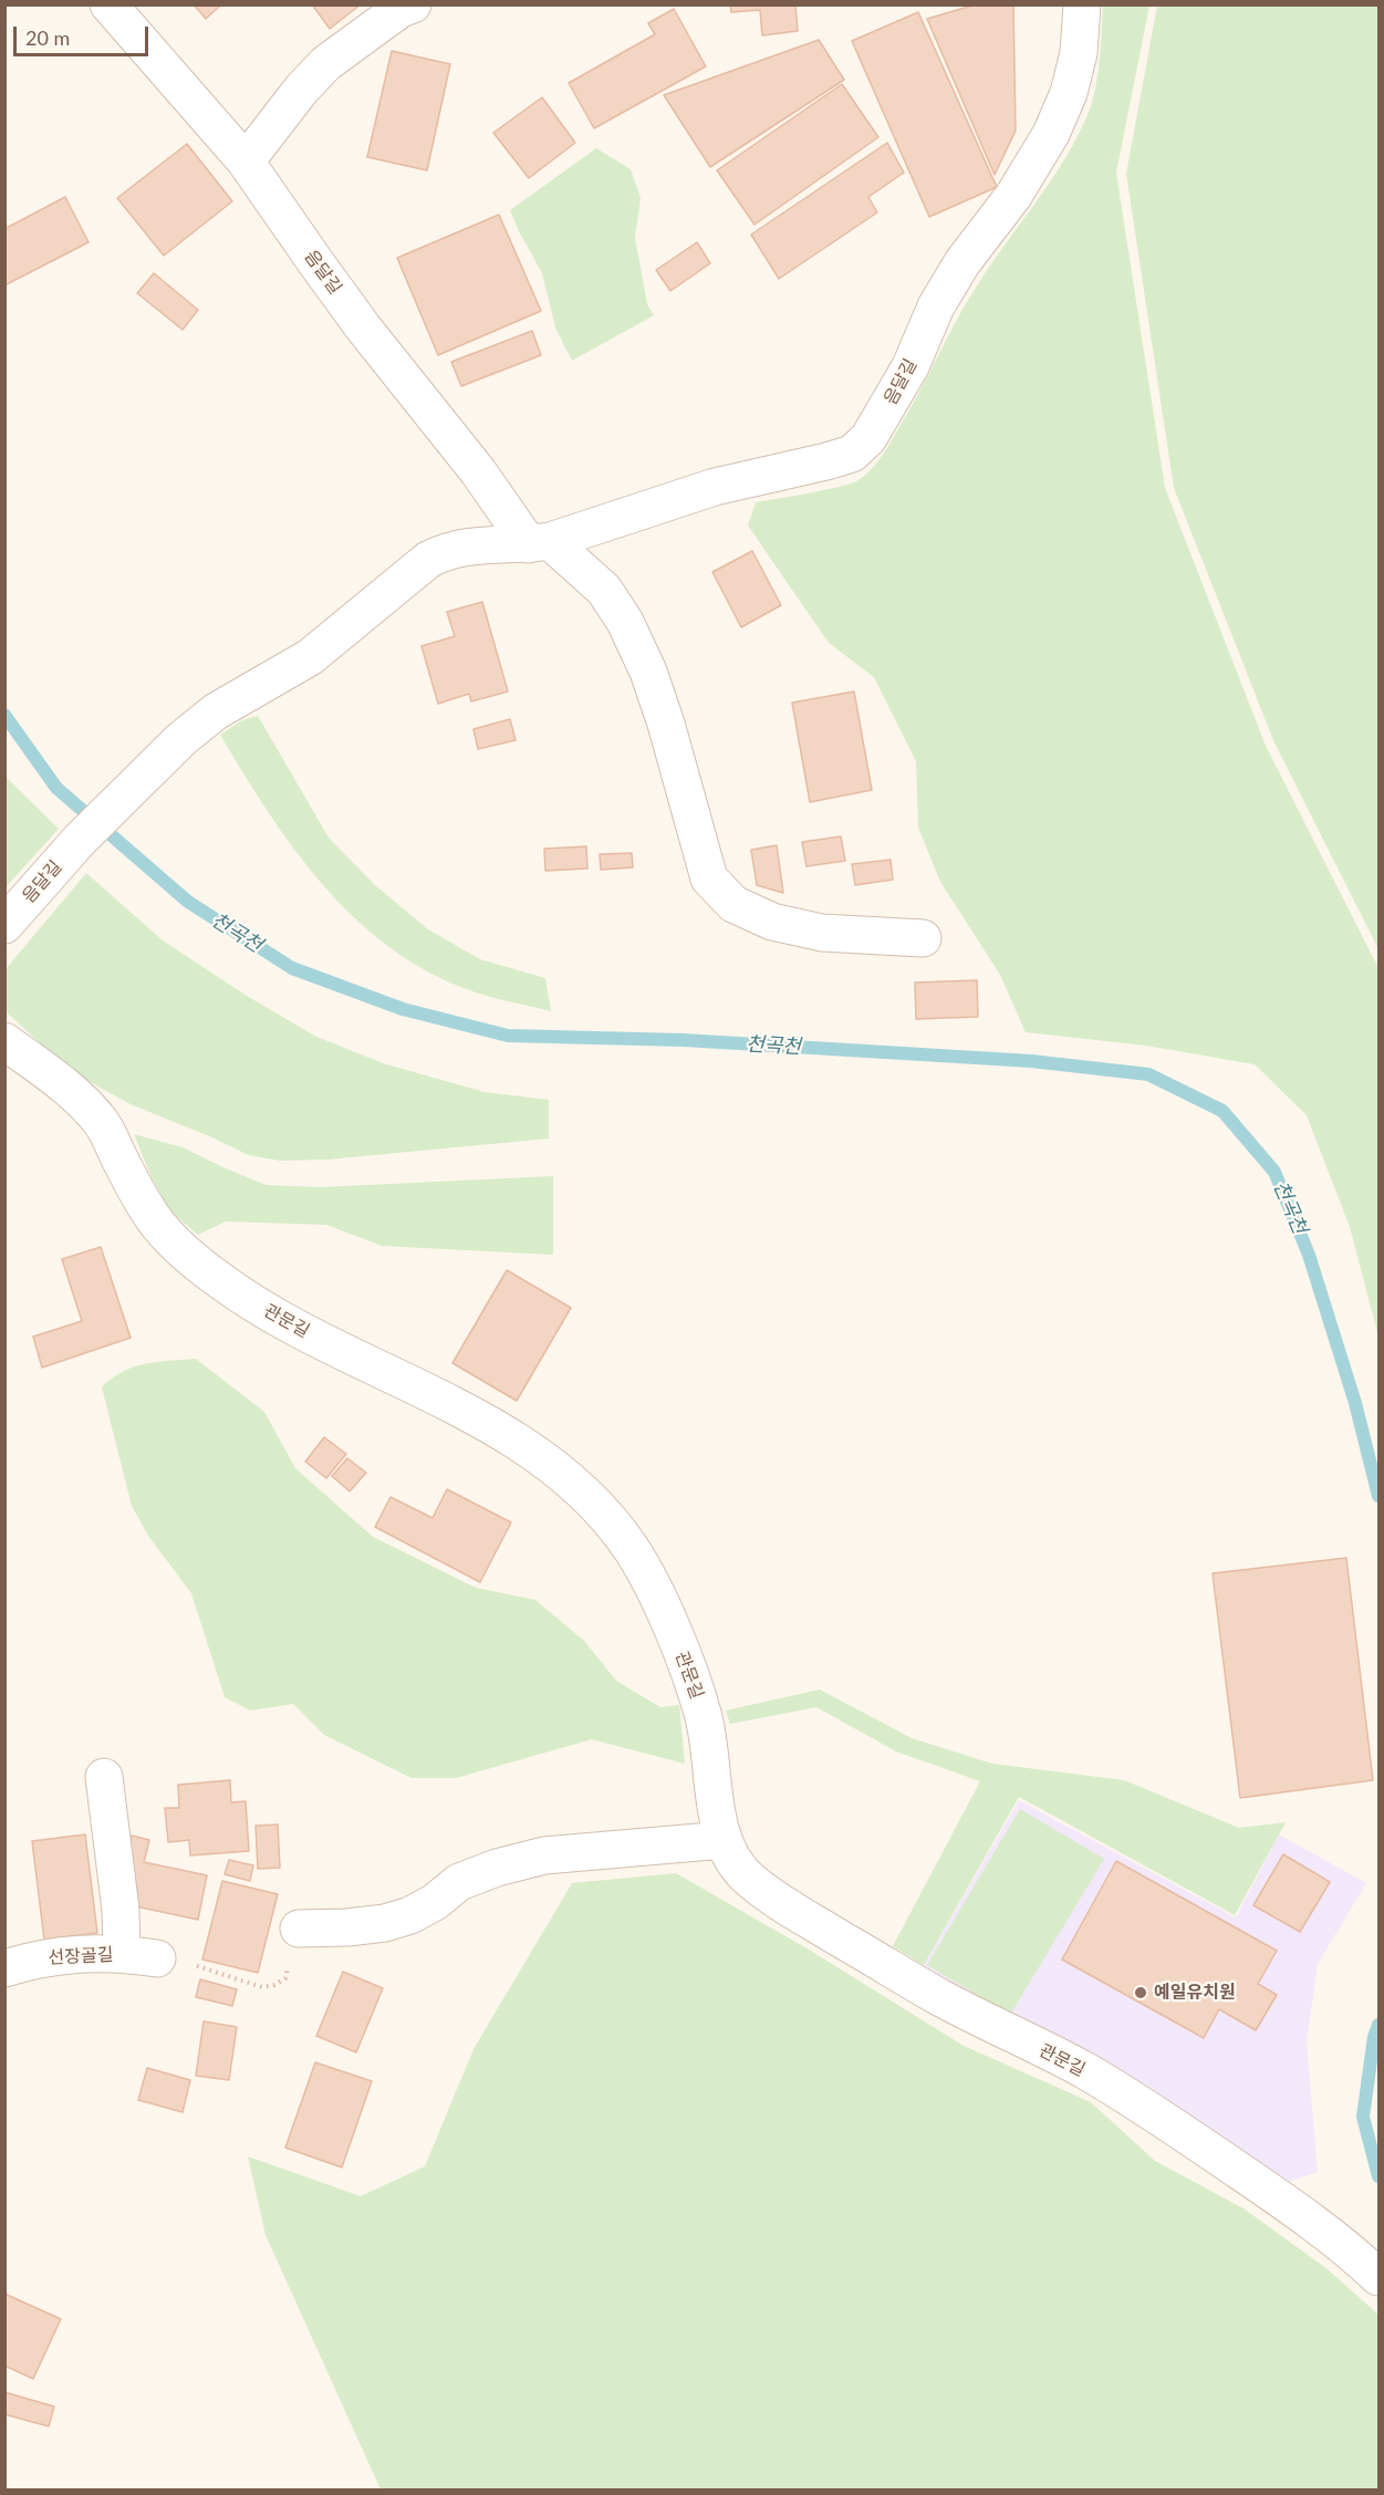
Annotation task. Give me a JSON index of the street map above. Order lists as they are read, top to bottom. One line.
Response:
{"streets":{"street":["음달길","관문길","선장골길"]},"water":["천곡천"],"places":["예일유치원"],"scale_bar":"20 m"}
